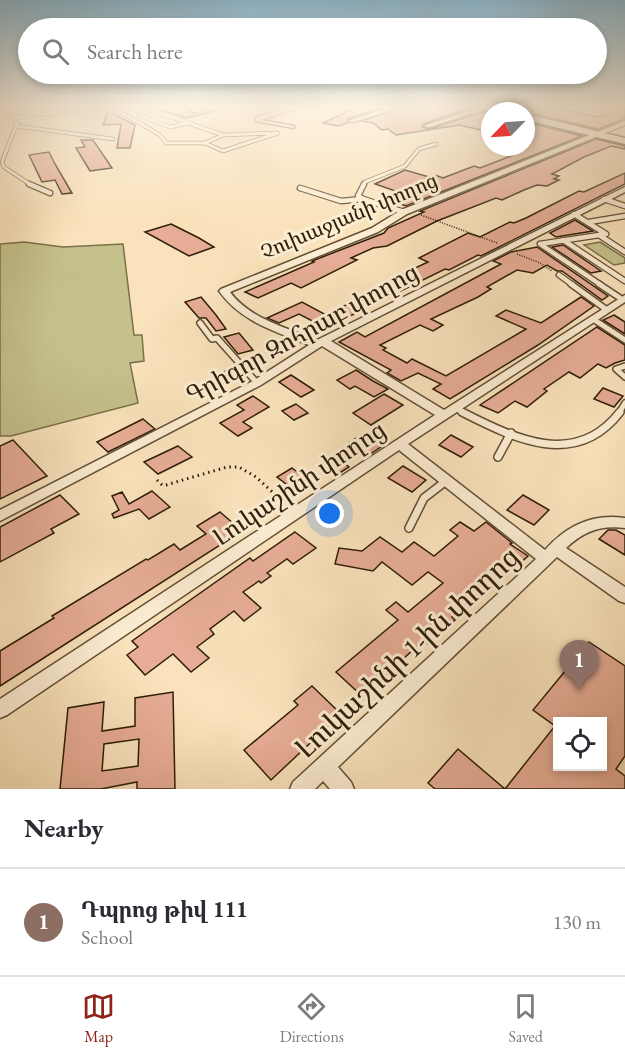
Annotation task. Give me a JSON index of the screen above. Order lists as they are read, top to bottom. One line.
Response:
{"streets":{"street":["Չուխաջյանի փողոց","Գրիգոր Զոհրաբ փողոց","Լուկաշինի փողոց","Լուկաշինի 1-ին փողոց"]},"crossings":[["Չուխաջյանի փողոց","Գրիգոր Զոհրաբ փողոց"],["Չուխաջյանի փողոց","Լուկաշինի փողոց"],["Լուկաշինի փողոց","Լուկաշինի 1-ին փողոց"]],"north":"bottom left","page":{"search":"Search here","pins":"1","heading":"Nearby","list":[{"mark":"1","name":"Դպրոց թիվ 111","note":"School","value":"130 m"}],"nav":["Map","Directions","Saved"]}}
